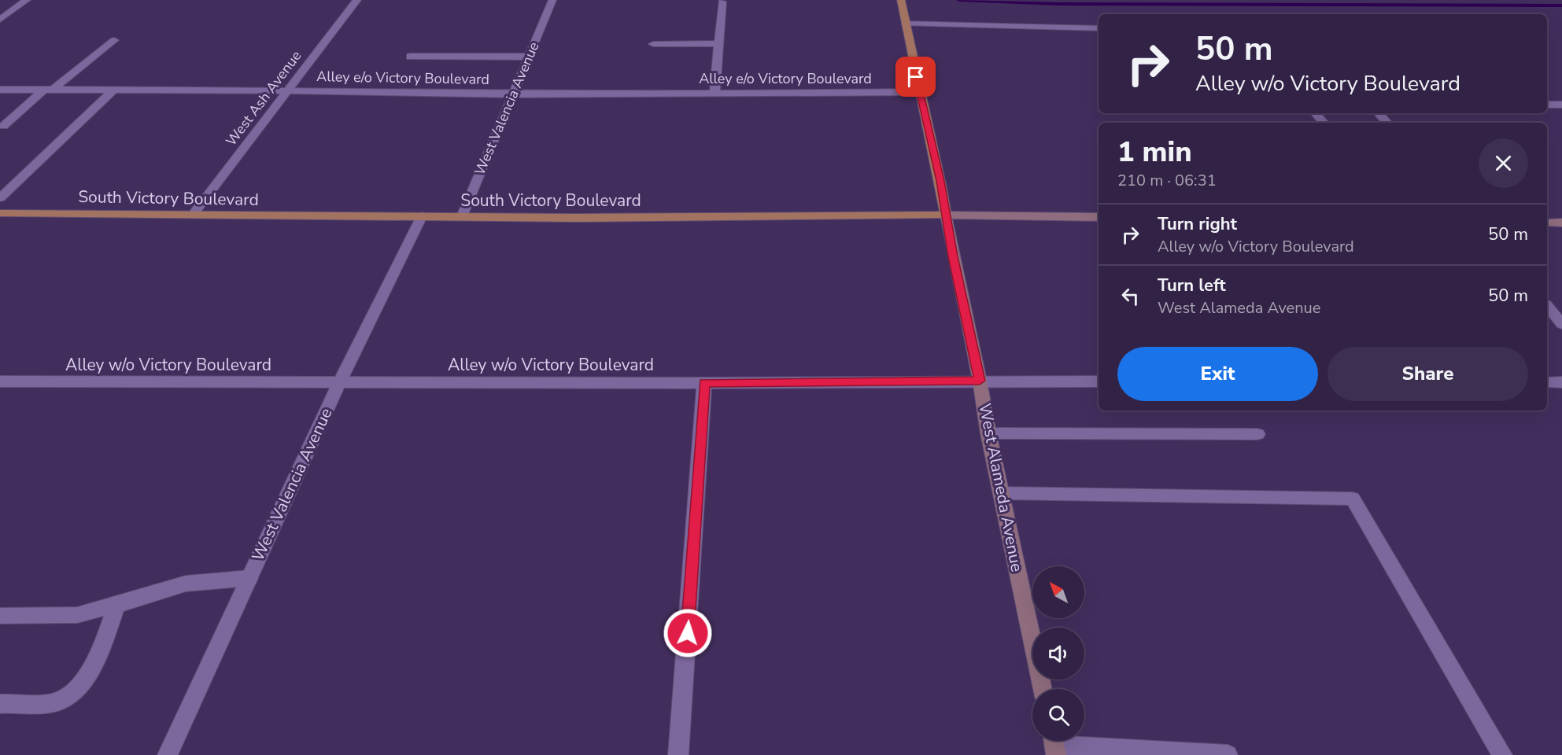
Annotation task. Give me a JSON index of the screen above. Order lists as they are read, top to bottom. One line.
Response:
{"streets":{"main road":["South Victory Boulevard","West Alameda Avenue"],"street":["Alley e/o Victory Boulevard","West Ash Avenue","West Valencia Avenue","Alley w/o Victory Boulevard"]},"crossings":[["Alley e/o Victory Boulevard","West Ash Avenue"],["Alley e/o Victory Boulevard","West Valencia Avenue"],["Alley e/o Victory Boulevard","West Alameda Avenue"],["West Ash Avenue","South Victory Boulevard"],["West Valencia Avenue","South Victory Boulevard"],["West Valencia Avenue","Alley w/o Victory Boulevard"],["South Victory Boulevard","West Alameda Avenue"],["Alley w/o Victory Boulevard","West Alameda Avenue"]],"north":"top left","page":{"turn":["50 m","Alley w/o Victory Boulevard"],"heading":["1 min","210 m · 06:31"],"list":[{"name":"Turn right","note":"Alley w/o Victory Boulevard","value":"50 m"},{"name":"Turn left","note":"West Alameda Avenue","value":"50 m"}],"buttons":["Exit","Share"]}}
